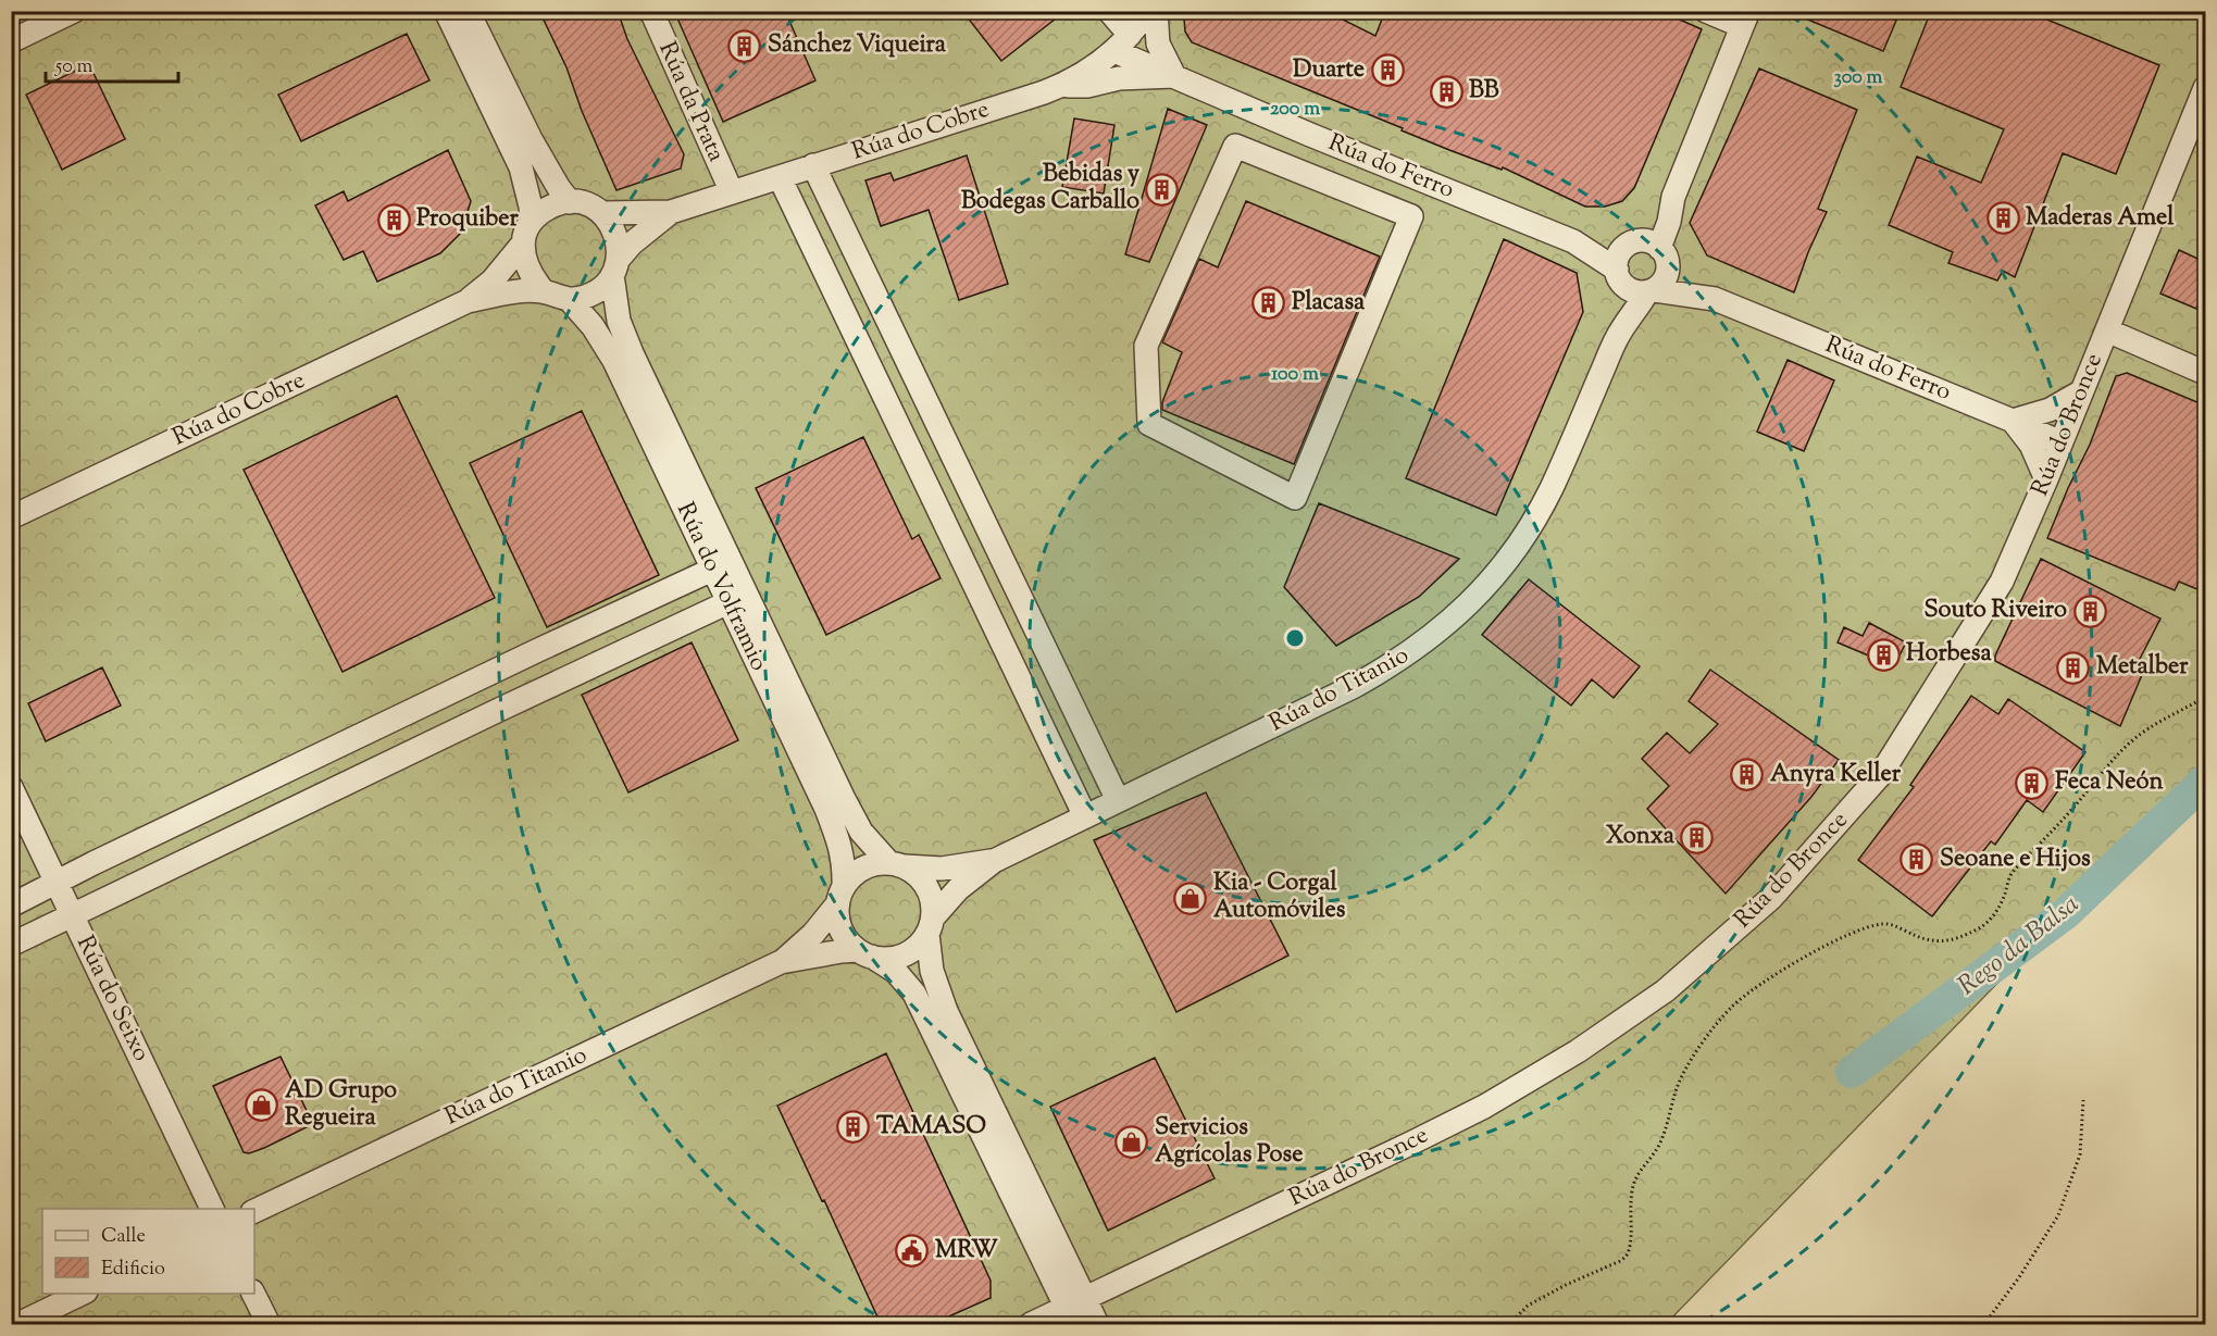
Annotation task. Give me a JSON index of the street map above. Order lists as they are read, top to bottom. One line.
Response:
{"streets":{"street":["Rúa da Prata","Rúa do Cobre","Rúa do Ferro","Rúa do Bronce","Rúa do Volframio","Rúa do Titanio","Rúa do Seixo"]},"crossings":[["Rúa da Prata","Rúa do Cobre"],["Rúa do Cobre","Rúa do Ferro"],["Rúa do Ferro","Rúa do Bronce"],["Rúa do Ferro","Rúa do Titanio"]],"water":["Rego da Balsa"],"places":{"building":["Sánchez Viqueira","Duarte","BB","Bebidas y Bodegas Carballo","Maderas Amel","Proquiber","Placasa","Souto Riveiro","Horbesa","Metalber","Anyra Keller","Feca Neón","Xonxa","Seoane e Hijos","TAMASO"],"shop":["Kia - Corgal Automóviles","AD Grupo Regueira","Servicios Agrícolas Pose"],"public building":["MRW"]},"legend":["Calle","Edificio"],"scale_bar":"50 m","rings":["300 m","200 m","100 m"]}
